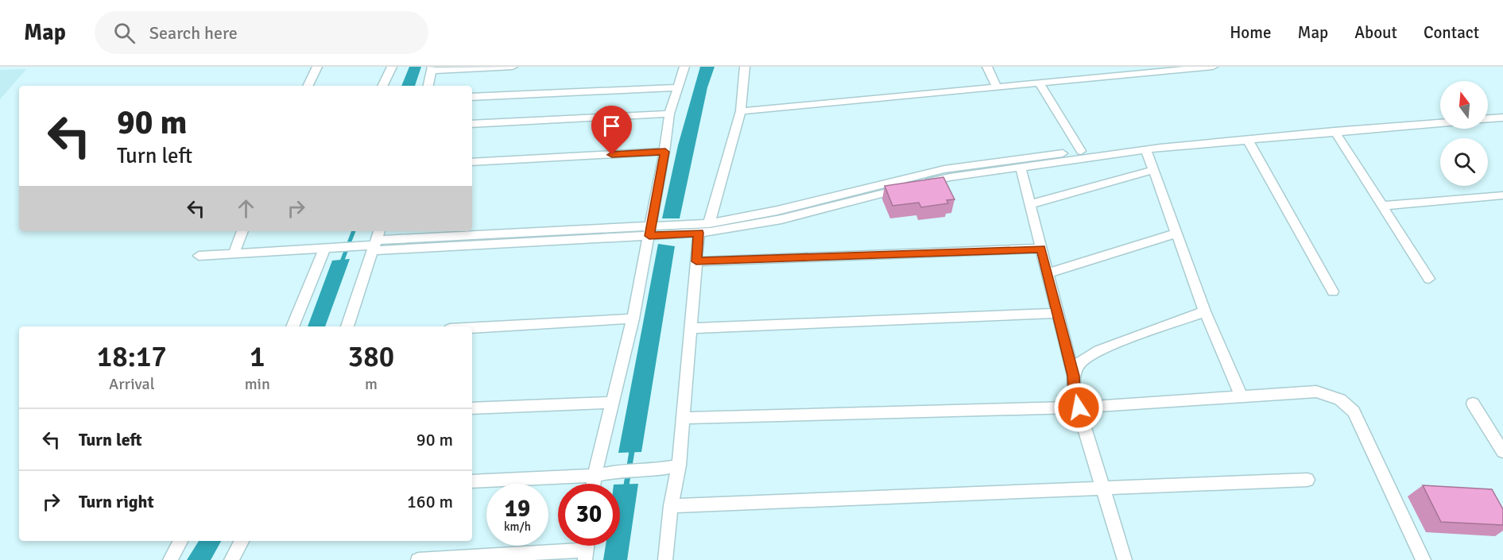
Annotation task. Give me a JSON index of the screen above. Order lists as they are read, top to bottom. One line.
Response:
{"north":"top","page":{"header":"Map","search":"Search here","nav":["Home","Map","About","Contact"],"turn":["90 m","Turn left"],"eta":["18:17","Arrival","1","min","380","m"],"list":[{"name":"Turn left","value":"90 m"},{"name":"Turn right","value":"160 m"}],"speed":"19 km/h","limit":"30"}}
